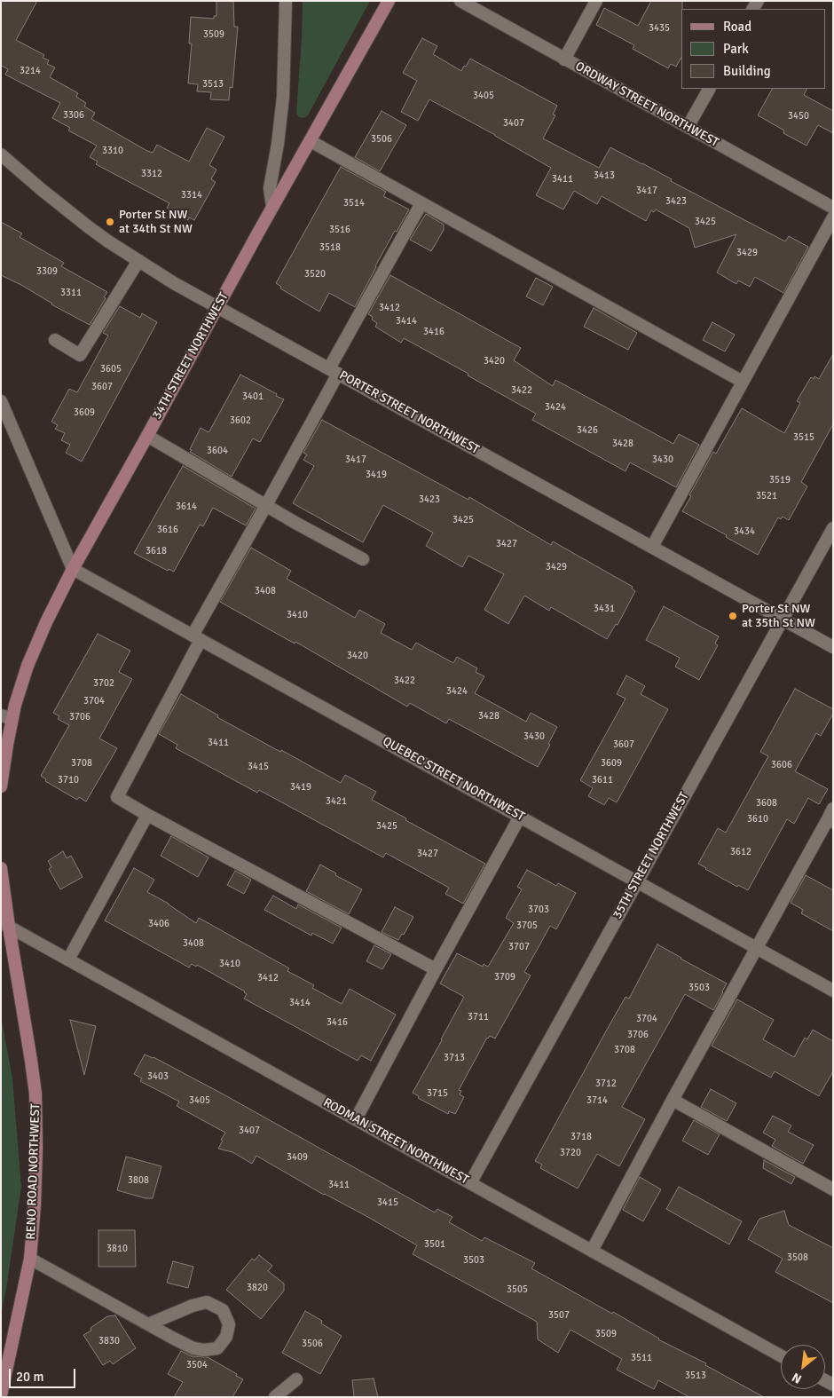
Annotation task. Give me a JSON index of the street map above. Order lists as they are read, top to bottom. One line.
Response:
{"streets":{"main road":["34TH STREET NORTHWEST","RENO ROAD NORTHWEST"],"street":["ORDWAY STREET NORTHWEST","PORTER STREET NORTHWEST","QUEBEC STREET NORTHWEST","35TH STREET NORTHWEST","RODMAN STREET NORTHWEST"]},"crossings":[["34TH STREET NORTHWEST","PORTER STREET NORTHWEST"],["34TH STREET NORTHWEST","QUEBEC STREET NORTHWEST"],["PORTER STREET NORTHWEST","35TH STREET NORTHWEST"],["QUEBEC STREET NORTHWEST","35TH STREET NORTHWEST"],["35TH STREET NORTHWEST","RODMAN STREET NORTHWEST"],["RODMAN STREET NORTHWEST","RENO ROAD NORTHWEST"]],"places":["Porter St NW at 34th St NW","Porter St NW at 35th St NW"],"house_numbers":["3435","3509","3214","3513","3405","3306","3450","3407","3506","3310","3312","3413","3411","3417","3314","3423","3514","3425","3516","3518","3429","3309","3520","3311","3412","3414","3416","3420","3605","3607","3422","3401","3424","3609","3602","3426","3515","3428","3604","3417","3430","3419","3519","3521","3423","3614","3425","3616","3434","3427","3618","3429","3408","3431","3410","3420","3422","3702","3424","3704","3428","3706","3430","3411","3607","3708","3609","3606","3415","3710","3611","3419","3421","3608","3610","3425","3612","3427","3703","3406","3705","3408","3707","3410","3709","3412","3503","3414","3711","3704","3416","3706","3708","3713","3403","3712","3715","3405","3714","3407","3718","3720","3409","3808","3411","3415","3501","3810","3508","3503","3820","3505","3507","3509","3830","3506","3511","3504","3513"],"legend":["Road","Park","Building"],"scale_bar":"20 m","north":"bottom left"}
